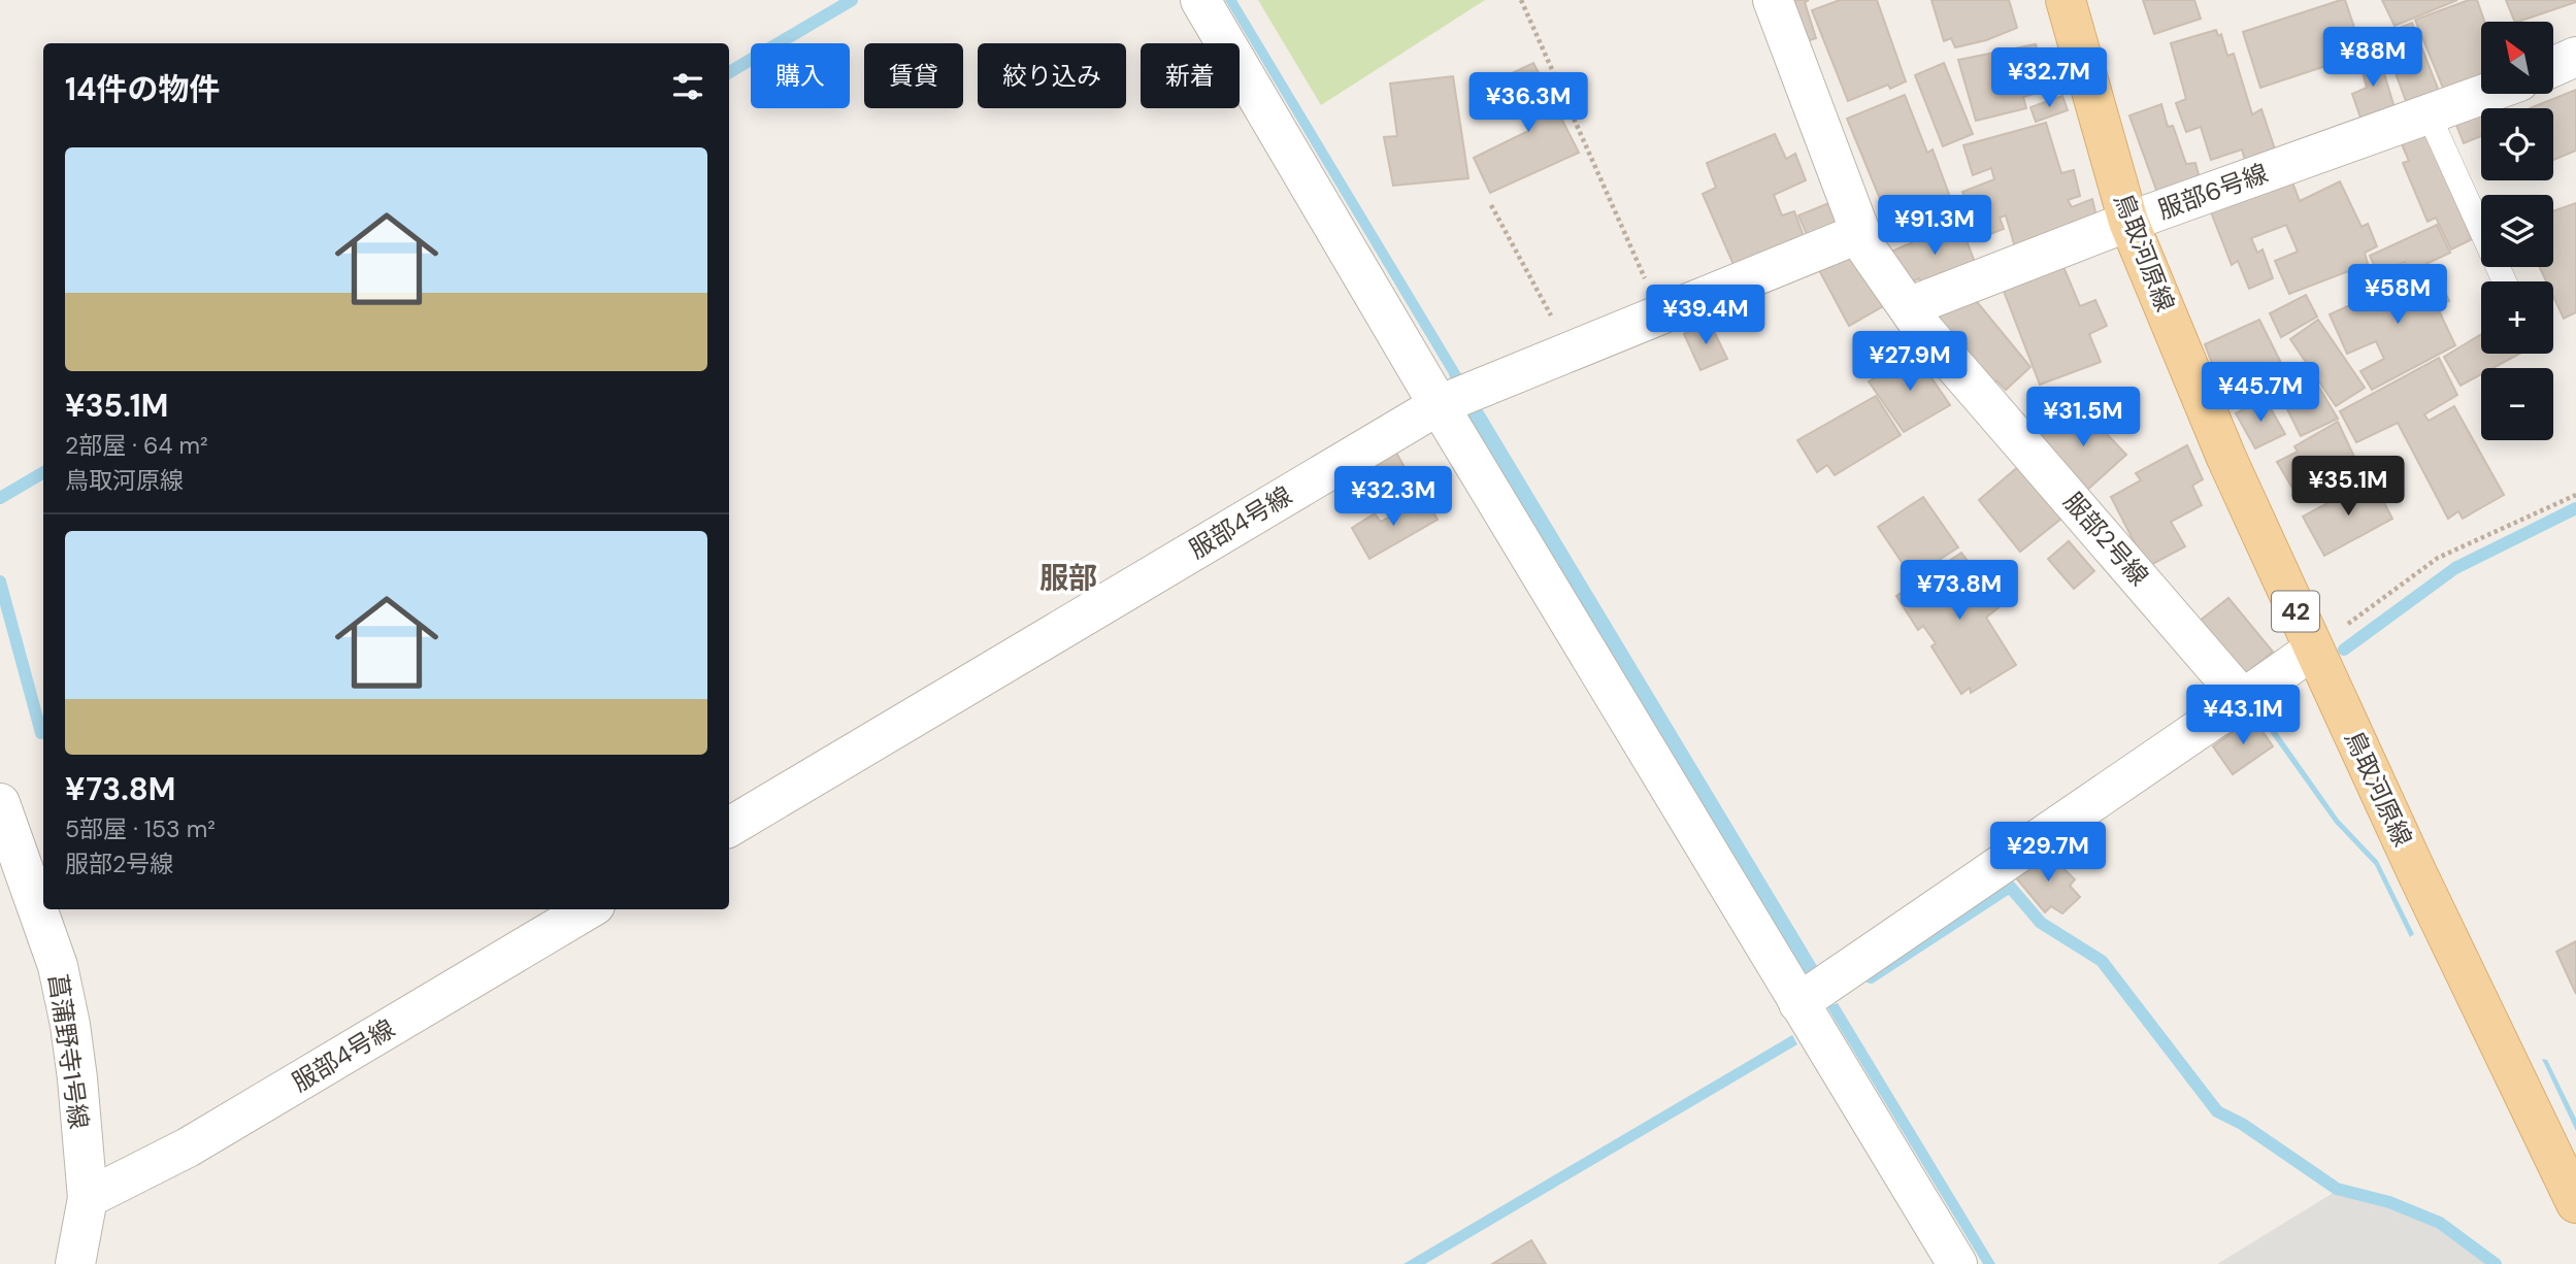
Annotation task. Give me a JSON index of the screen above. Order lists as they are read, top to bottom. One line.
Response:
{"streets":{"main road":["鳥取河原線","42"],"street":["服部6号線","服部4号線","服部2号線","菖蒲野寺1号線"]},"crossings":[["服部6号線","鳥取河原線"],["服部6号線","服部2号線"],["服部4号線","服部2号線"],["服部4号線","菖蒲野寺1号線"]],"districts":["服部"],"north":"top left","page":{"map_buttons":["+","−"],"price":["¥88M","¥32.7M","¥36.3M","¥91.3M","¥58M","¥39.4M","¥27.9M","¥45.7M","¥31.5M","¥35.1M","¥32.3M","¥73.8M","¥43.1M","¥29.7M"],"chip":["購入","賃貸","絞り込み","新着"],"heading":"14件の物件","list":[{"name":"¥35.1M","note":"2部屋 · 64 m² · 鳥取河原線"},{"name":"¥73.8M","note":"5部屋 · 153 m² · 服部2号線"}]}}
